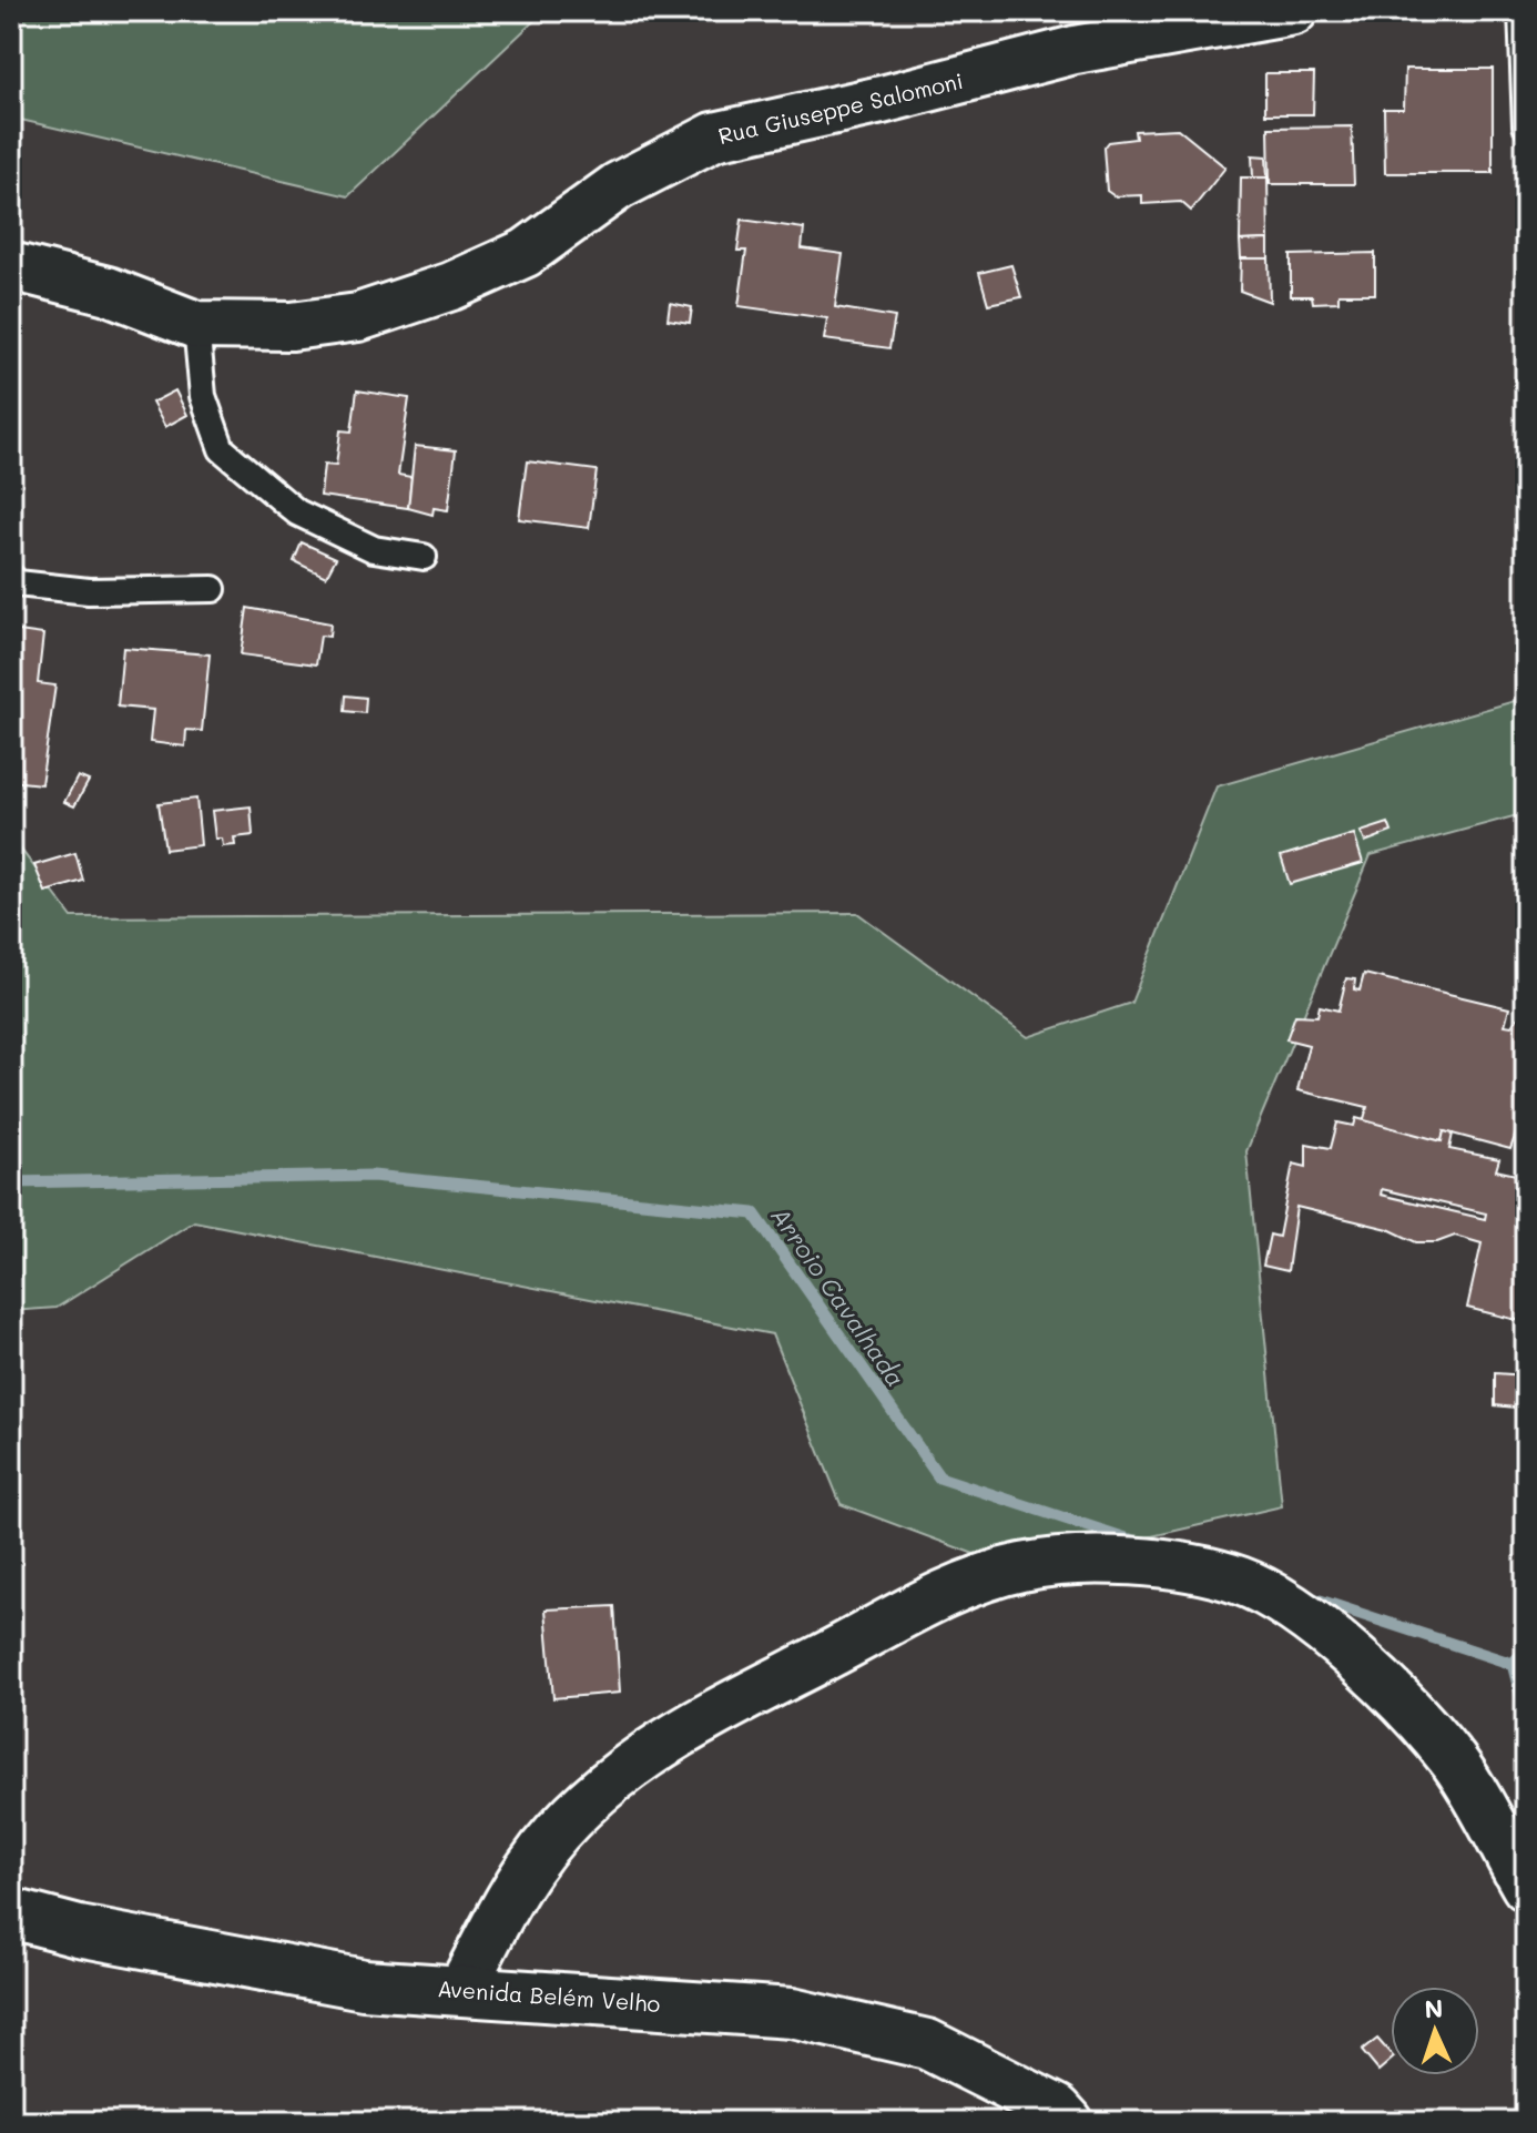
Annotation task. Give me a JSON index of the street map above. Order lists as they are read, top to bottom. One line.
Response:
{"streets":{"main road":["Avenida Belém Velho"],"street":["Rua Giuseppe Salomoni"]},"water":["Arroio Cavalhada"],"north":"top"}
